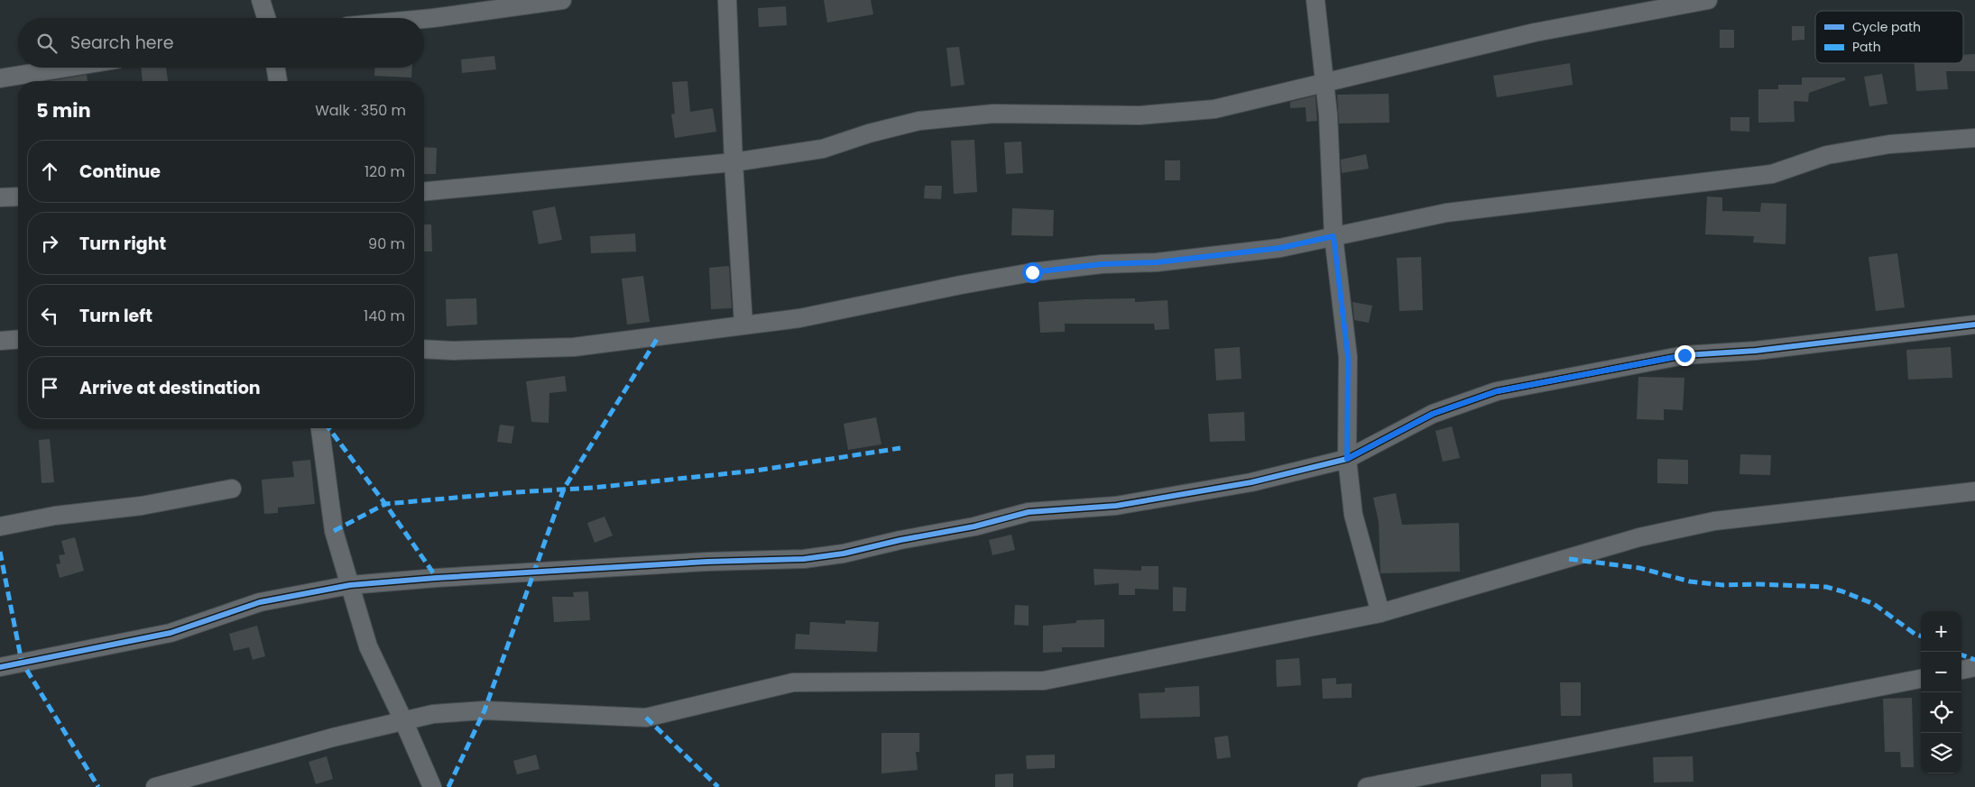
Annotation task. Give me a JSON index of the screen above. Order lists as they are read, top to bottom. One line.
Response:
{"legend":["Cycle path","Path"],"page":{"search":"Search here","heading":["5 min","Walk · 350 m"],"list":[["Continue","120 m"],["Turn right","90 m"],["Turn left","140 m"],"Arrive at destination"],"map_buttons":["+","−"]}}
